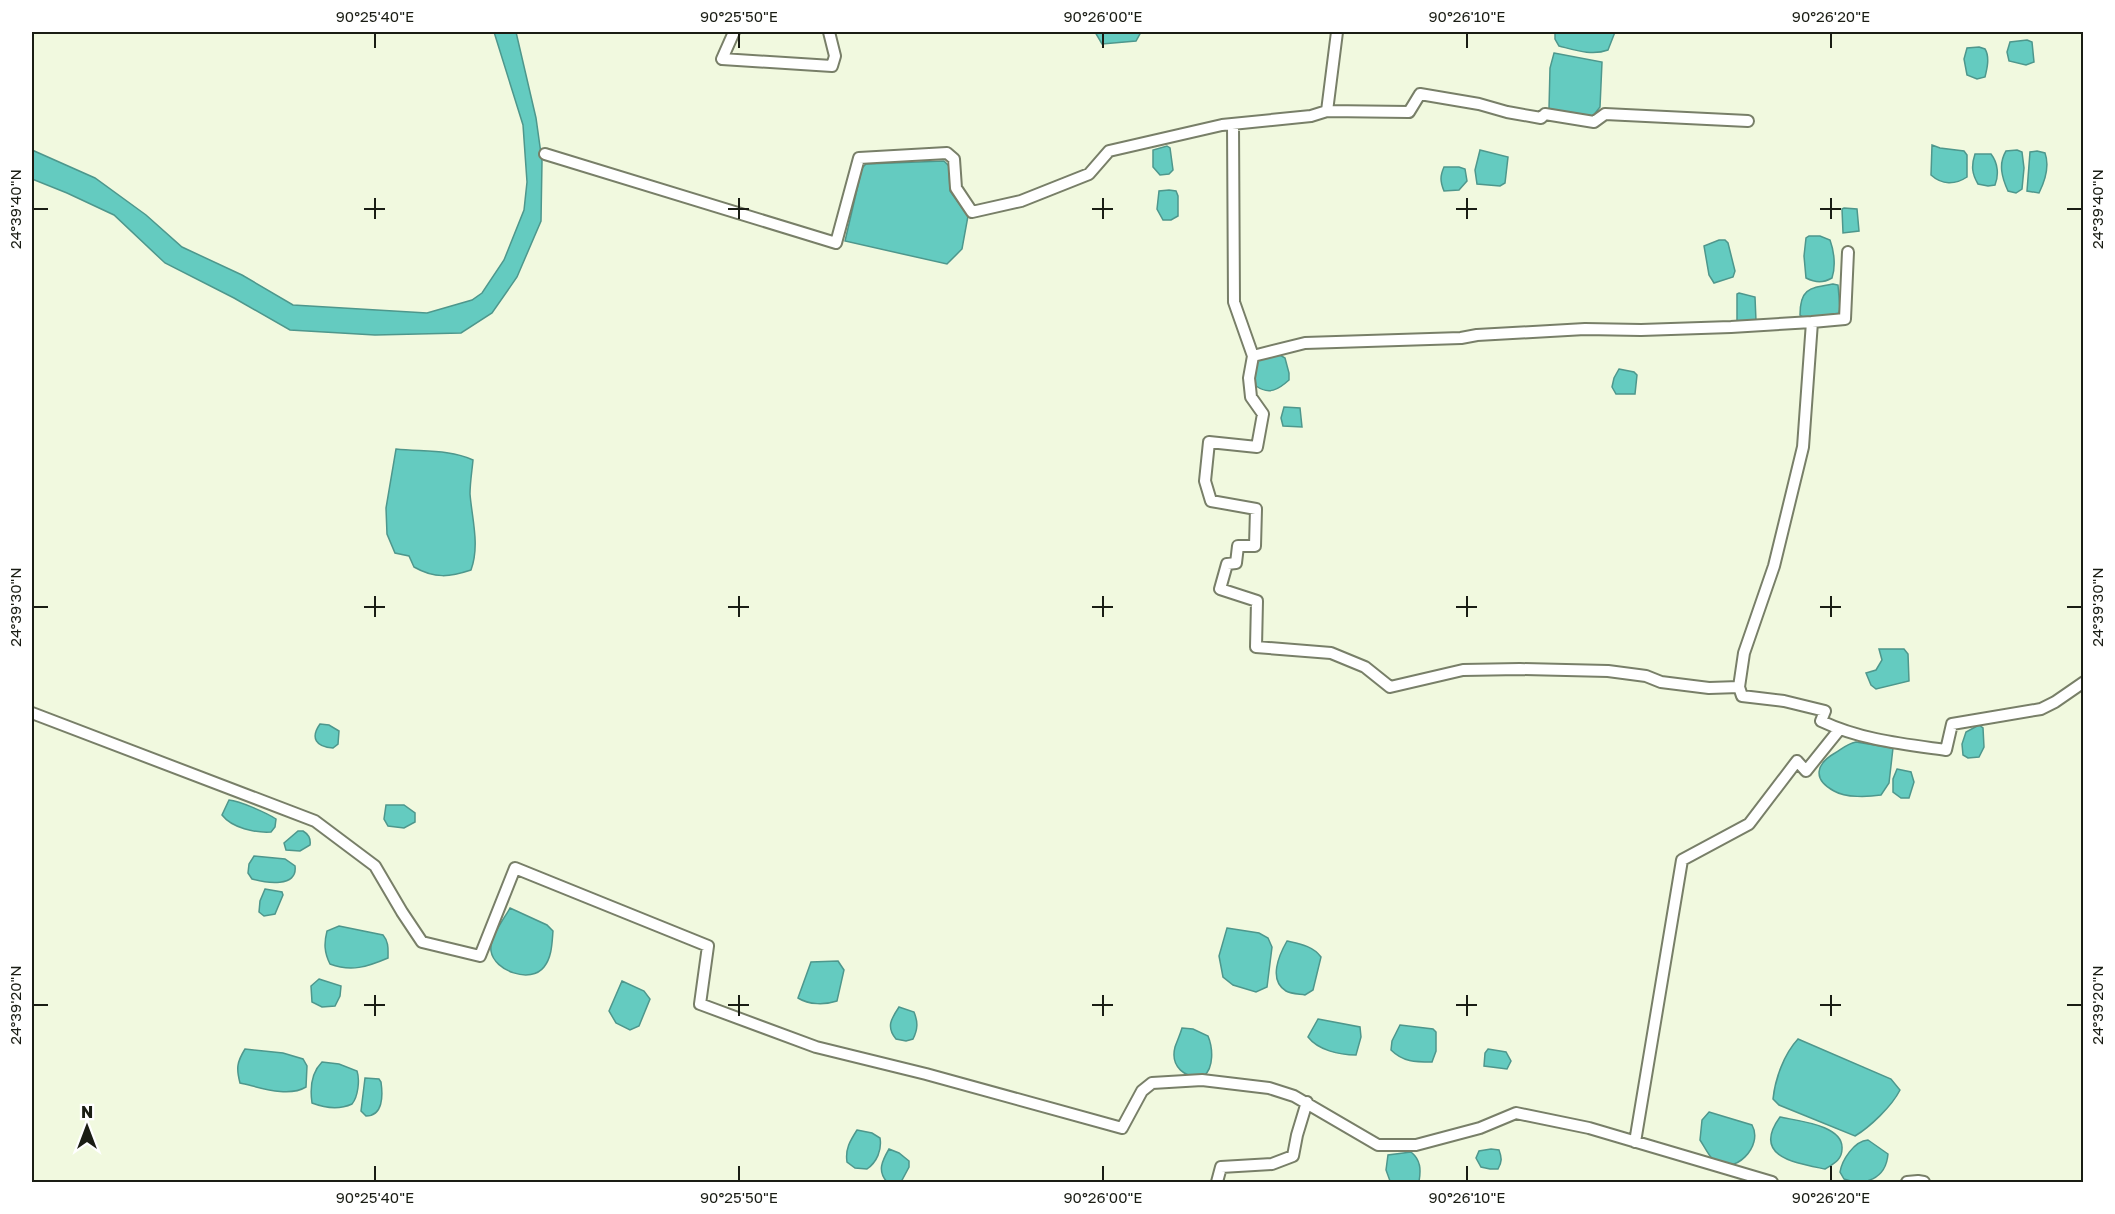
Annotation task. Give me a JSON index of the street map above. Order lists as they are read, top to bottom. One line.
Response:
{"north":"top","coordinates":["90°25'40\"E","90°25'50\"E","90°26'00\"E","90°26'10\"E","90°26'20\"E","24°39'40\"N","24°39'30\"N","24°39'20\"N"]}
